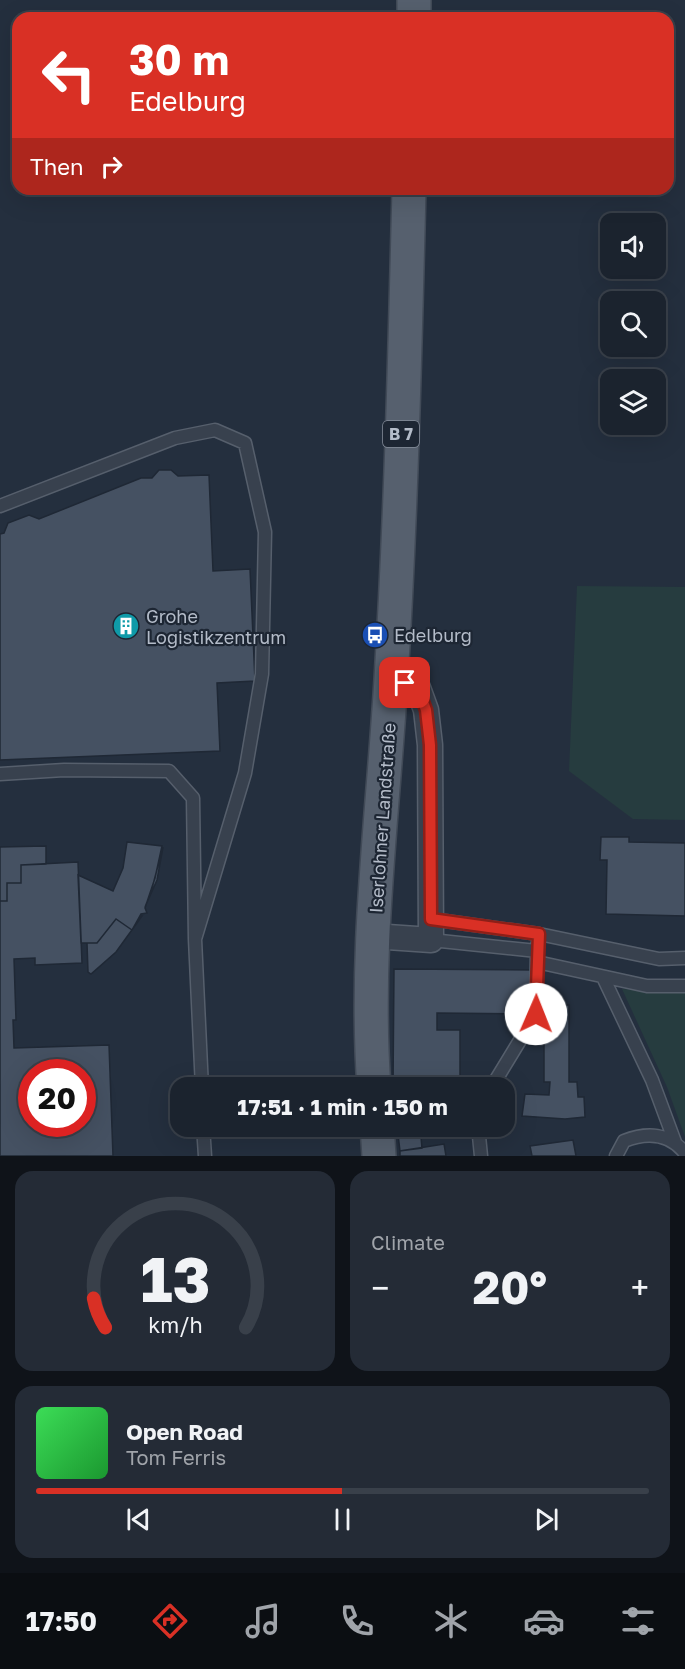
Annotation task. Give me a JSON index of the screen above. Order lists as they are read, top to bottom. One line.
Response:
{"streets":{"main road":["B 7","Iserlohner Landstraße"]},"places":{"building":["Grohe Logistikzentrum"],"bus stop":["Edelburg"]},"page":{"turn":["30 m","Edelburg"],"then":"Then","limit":"20","trip":"17:51 · 1 min · 150 m","tile":"Climate","heat":["−","20°","+"],"song":["Open Road","Tom Ferris"],"tabs":"17:50","gauge":["13","km/h"]}}
